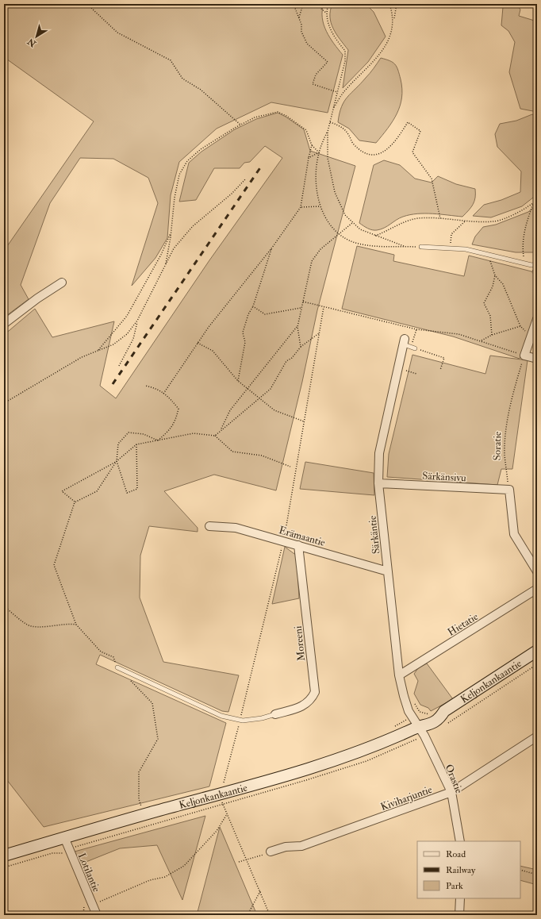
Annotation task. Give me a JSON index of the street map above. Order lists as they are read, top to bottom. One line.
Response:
{"streets":{"main road":["Keljonkankaantie"],"street":["Särkänsivu","Särkäntie","Erämaantie","Hietatie","Moreeni","Orastie","Kiviharjuntie","Lotilantie"],"path":["Soratie"]},"crossings":[["Soratie","Särkänsivu"],["Särkänsivu","Särkäntie"],["Särkäntie","Erämaantie"],["Särkäntie","Hietatie"],["Särkäntie","Keljonkankaantie"],["Särkäntie","Orastie"],["Erämaantie","Moreeni"],["Keljonkankaantie","Orastie"],["Keljonkankaantie","Lotilantie"],["Orastie","Kiviharjuntie"]],"legend":["Road","Railway","Park"],"north":"bottom left"}
